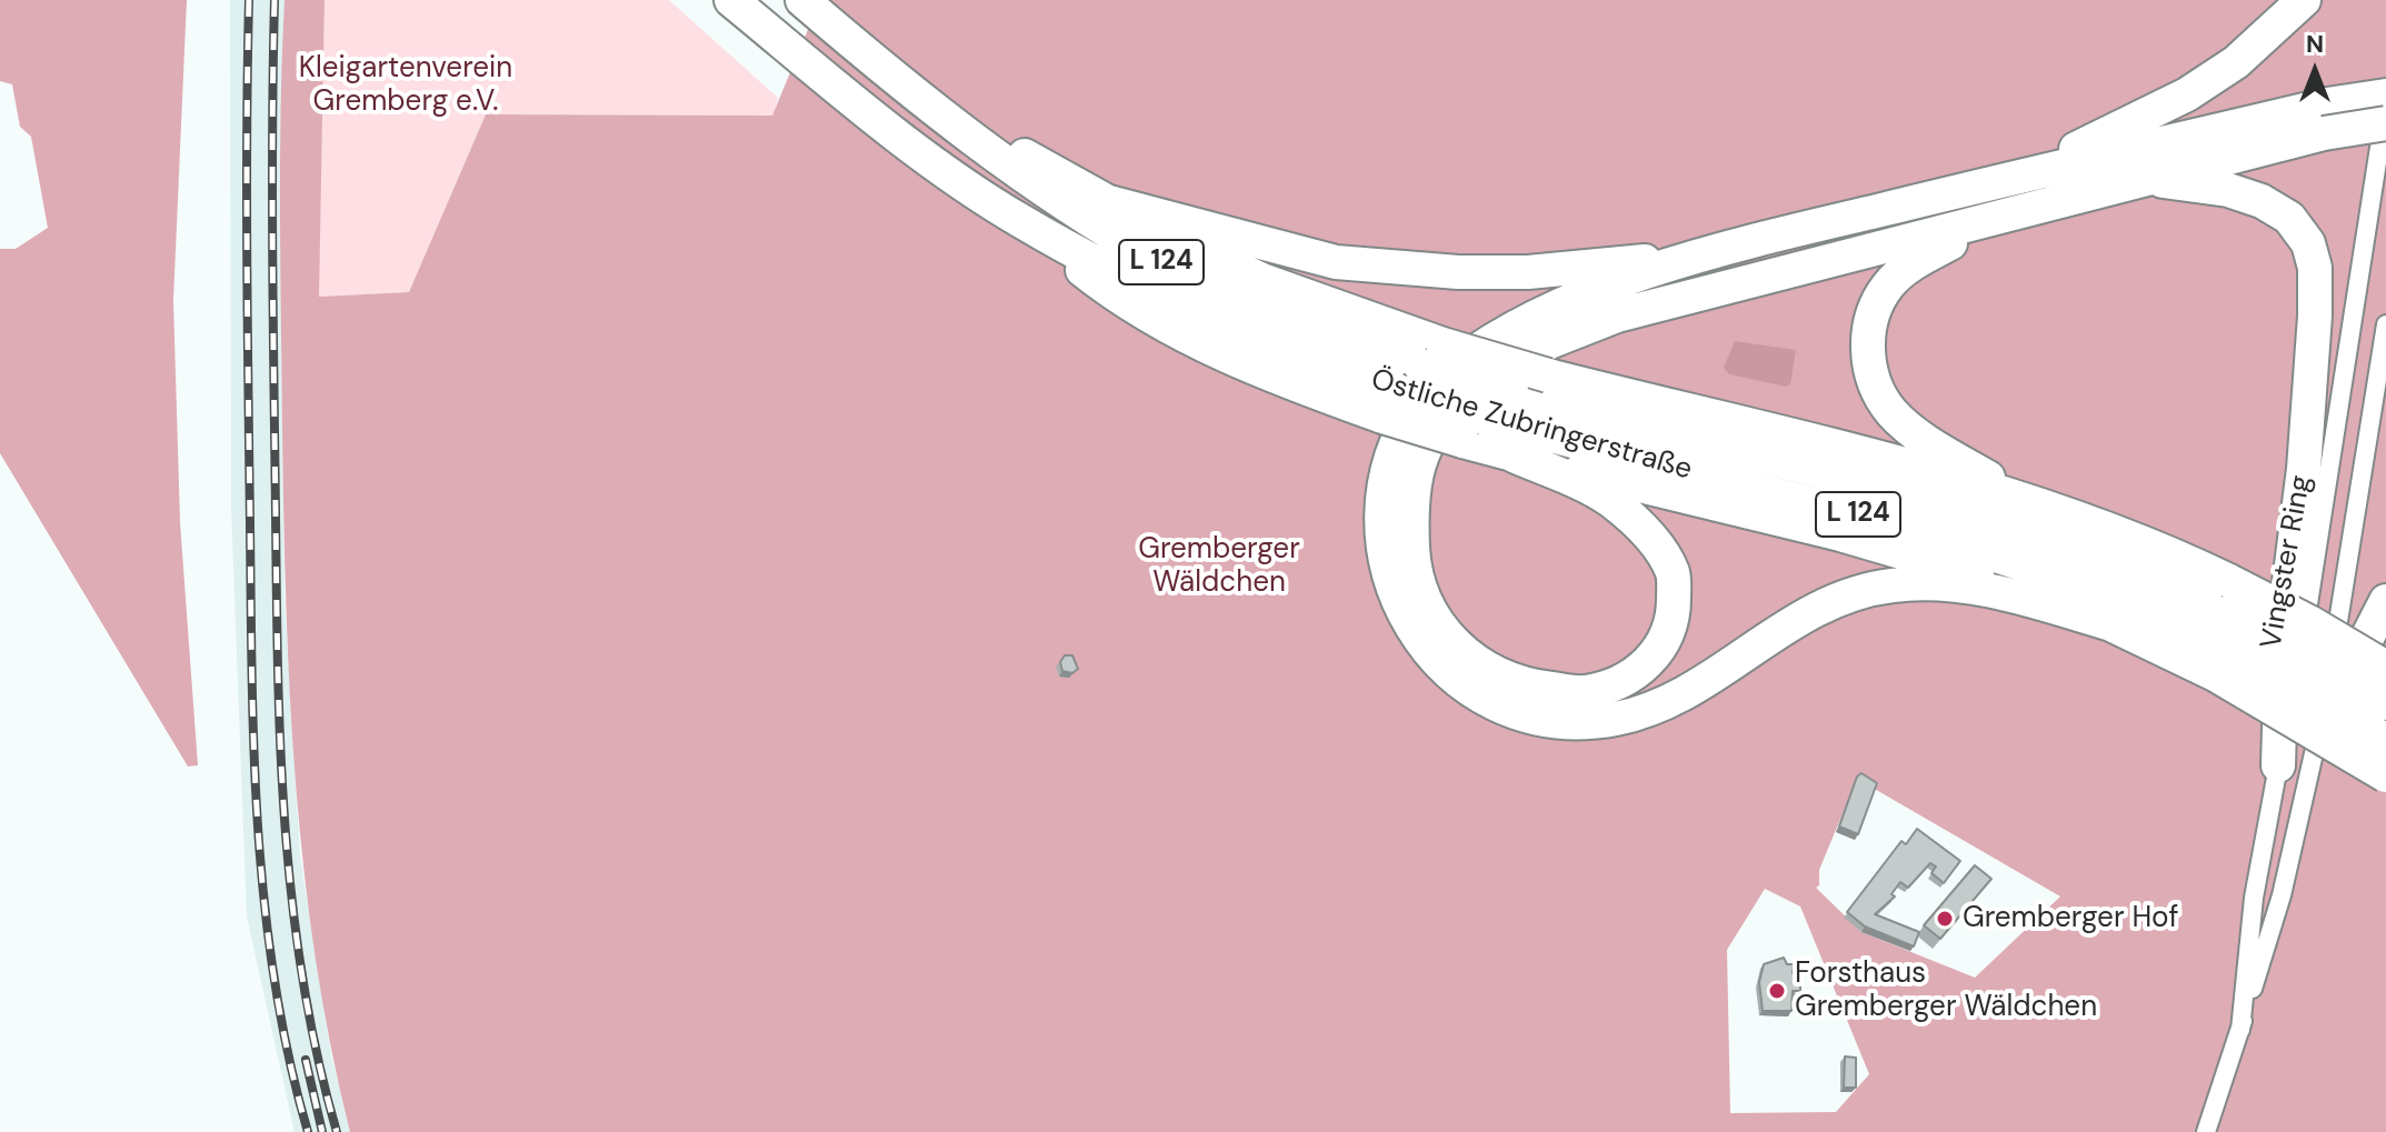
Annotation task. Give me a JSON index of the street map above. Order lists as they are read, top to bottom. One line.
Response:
{"streets":{"highway":["L 124","Östliche Zubringerstraße"],"street":["Vingster Ring"]},"parks":["Kleigartenverein Gremberg e.V.","Gremberger Wäldchen"],"places":["Gremberger Hof","Forsthaus Gremberger Wäldchen"],"north":"top"}
